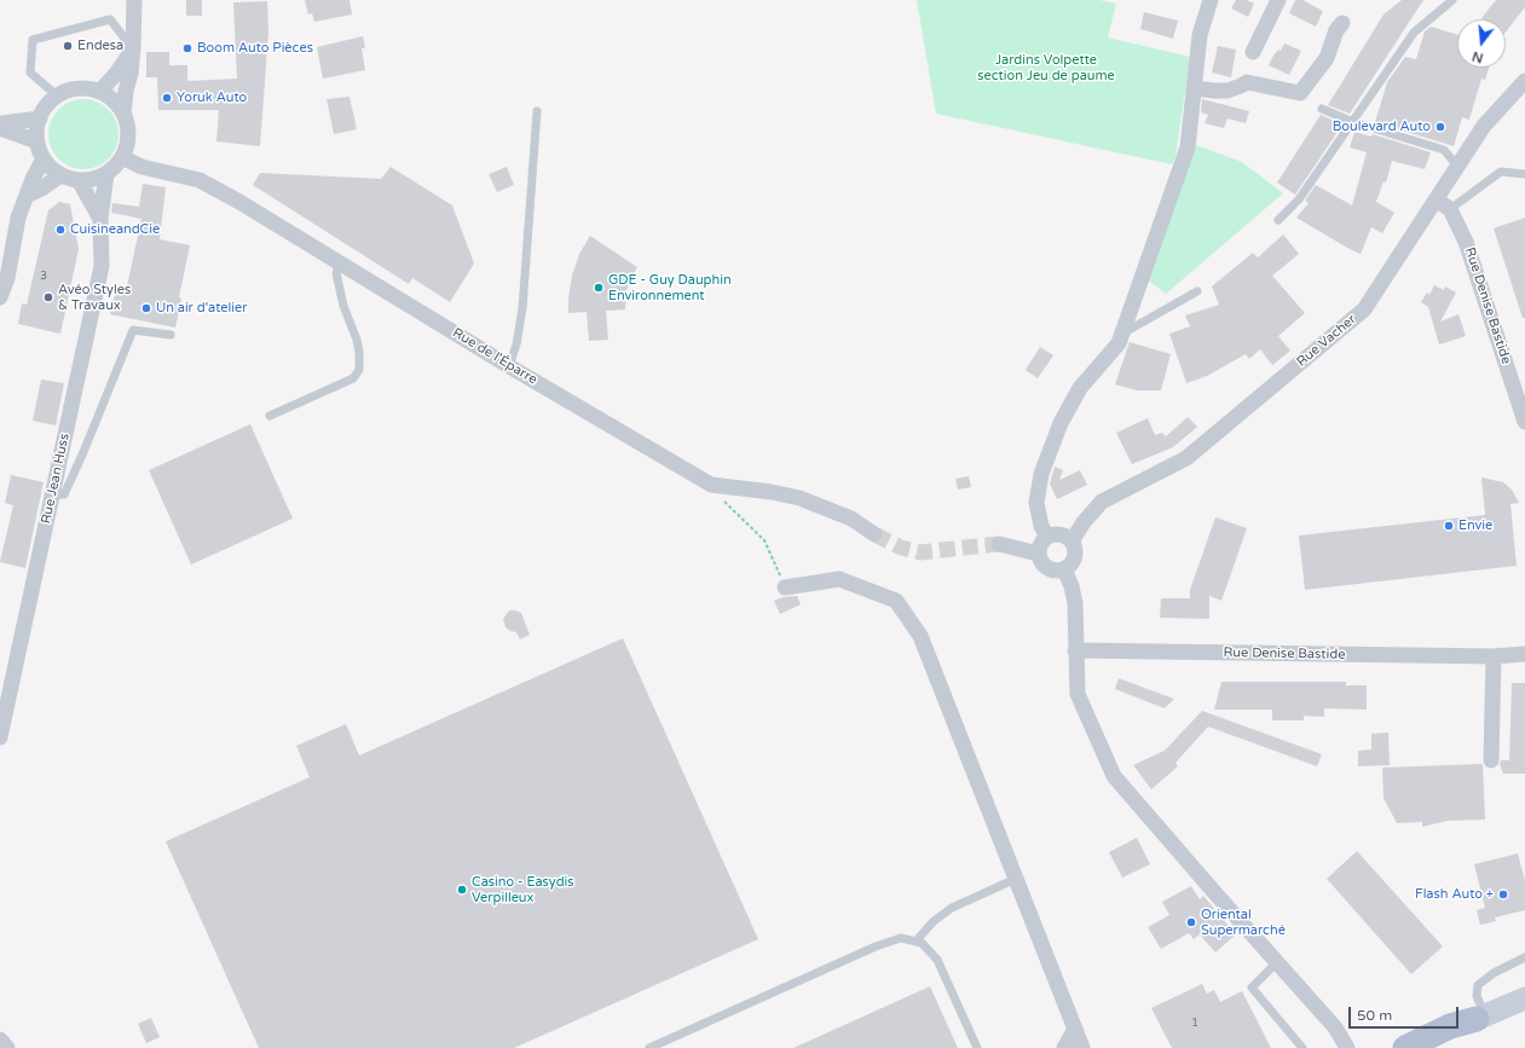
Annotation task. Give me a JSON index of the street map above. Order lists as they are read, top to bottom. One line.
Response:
{"streets":{"street":["Rue Denise Bastide","Rue Vacher","Rue de l'Éparre","Rue Jean Huss"]},"crossings":[["Rue de l'Éparre","Rue Jean Huss"]],"parks":["Jardins Volpette section Jeu de paume"],"places":["Endesa","Boom Auto Pièces","Yoruk Auto","Boulevard Auto","CuisineandCie","GDE - Guy Dauphin Environnement","Avéo Styles & Travaux","Un air d'atelier","Envie","Casino - Easydis Verpilleux","Flash Auto +","Oriental Supermarché"],"house_numbers":["3","1"],"scale_bar":"50 m","north":"bottom"}
